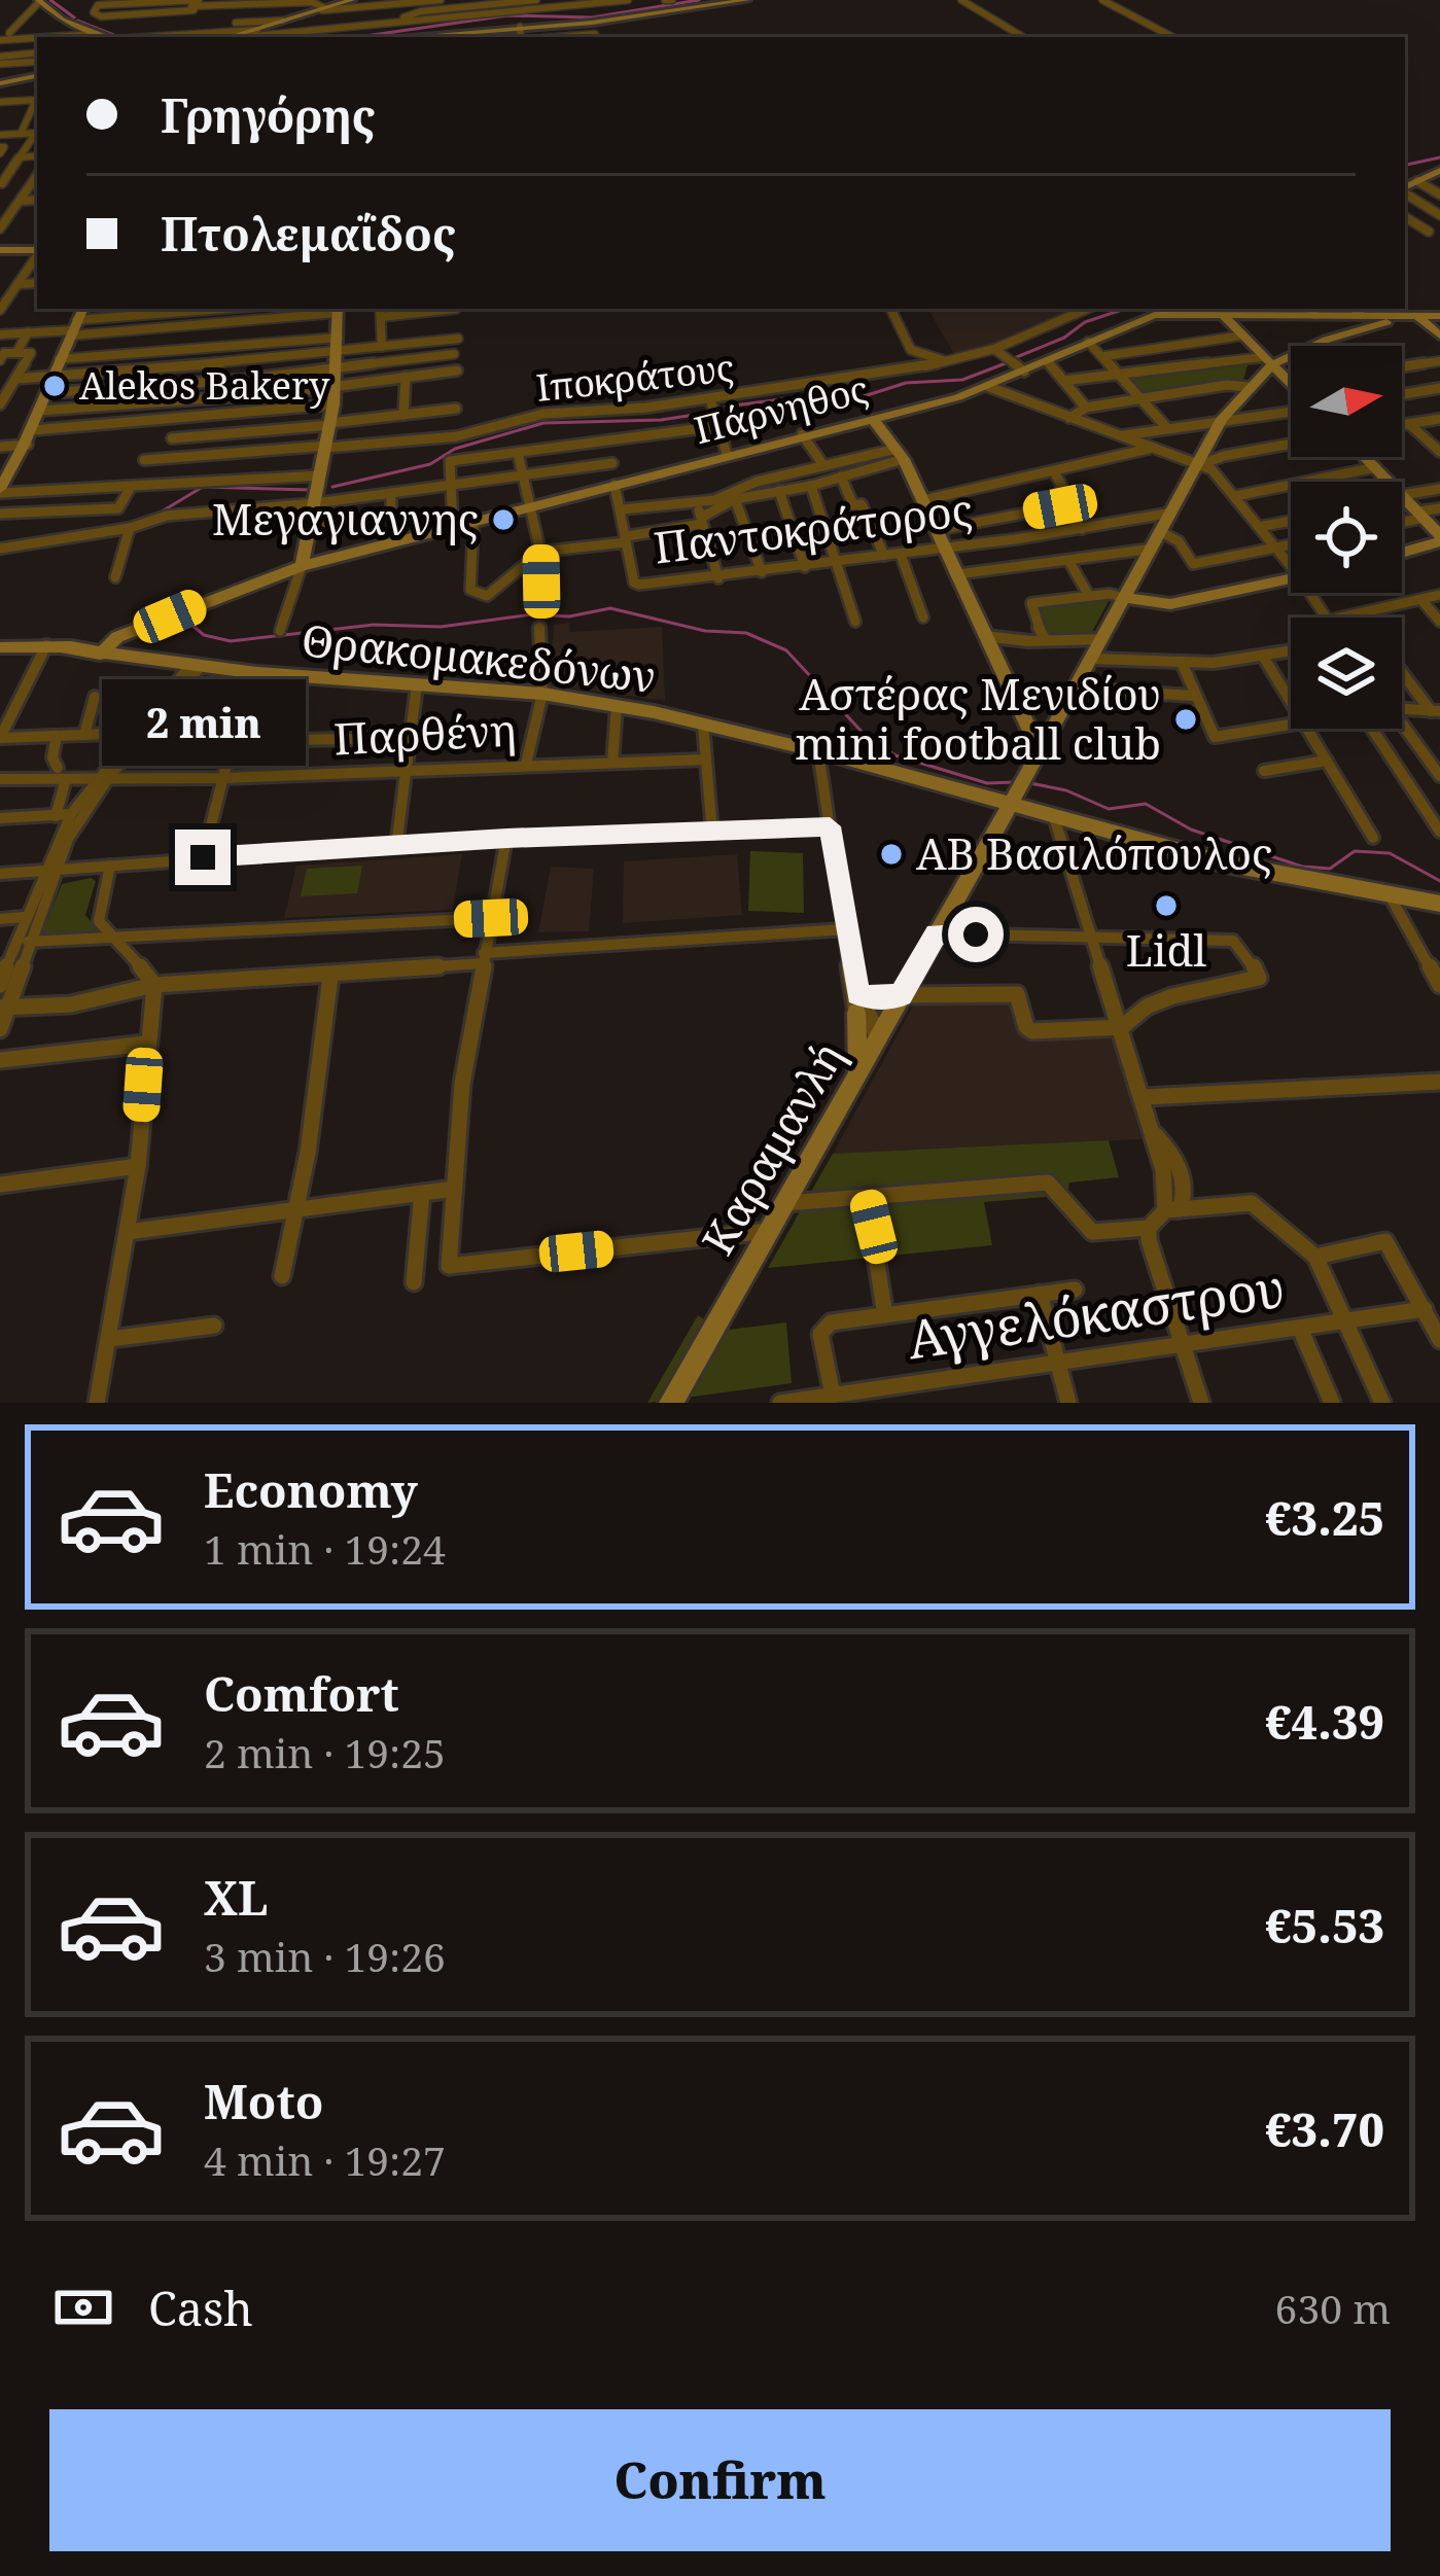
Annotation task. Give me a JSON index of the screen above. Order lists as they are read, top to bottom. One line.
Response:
{"streets":{"main road":["Πάρνηθος","Θρακομακεδόνων","Καραμανλή"],"street":["Ιποκράτους","Παντοκράτορος","Παρθένη","Αγγελόκαστρου"]},"crossings":[["Πάρνηθος","Παντοκράτορος"],["Πάρνηθος","Θρακομακεδόνων"],["Πάρνηθος","Καραμανλή"],["Παντοκράτορος","Καραμανλή"],["Θρακομακεδόνων","Καραμανλή"]],"places":["Alekos Bakery","Μεγαγιαννης","Αστέρας Μενιδίου mini football club","ΑΒ Βασιλόπουλος","Lidl"],"north":"right","page":{"banner":["Γρηγόρης","Πτολεμαΐδος"],"bubble":"2 min","list":[{"name":"Economy","note":"1 min · 19:24","value":"€3.25"},{"name":"Comfort","note":"2 min · 19:25","value":"€4.39"},{"name":"XL","note":"3 min · 19:26","value":"€5.53"},{"name":"Moto","note":"4 min · 19:27","value":"€3.70"}],"pay":["Cash","630 m"],"buttons":"Confirm"}}
